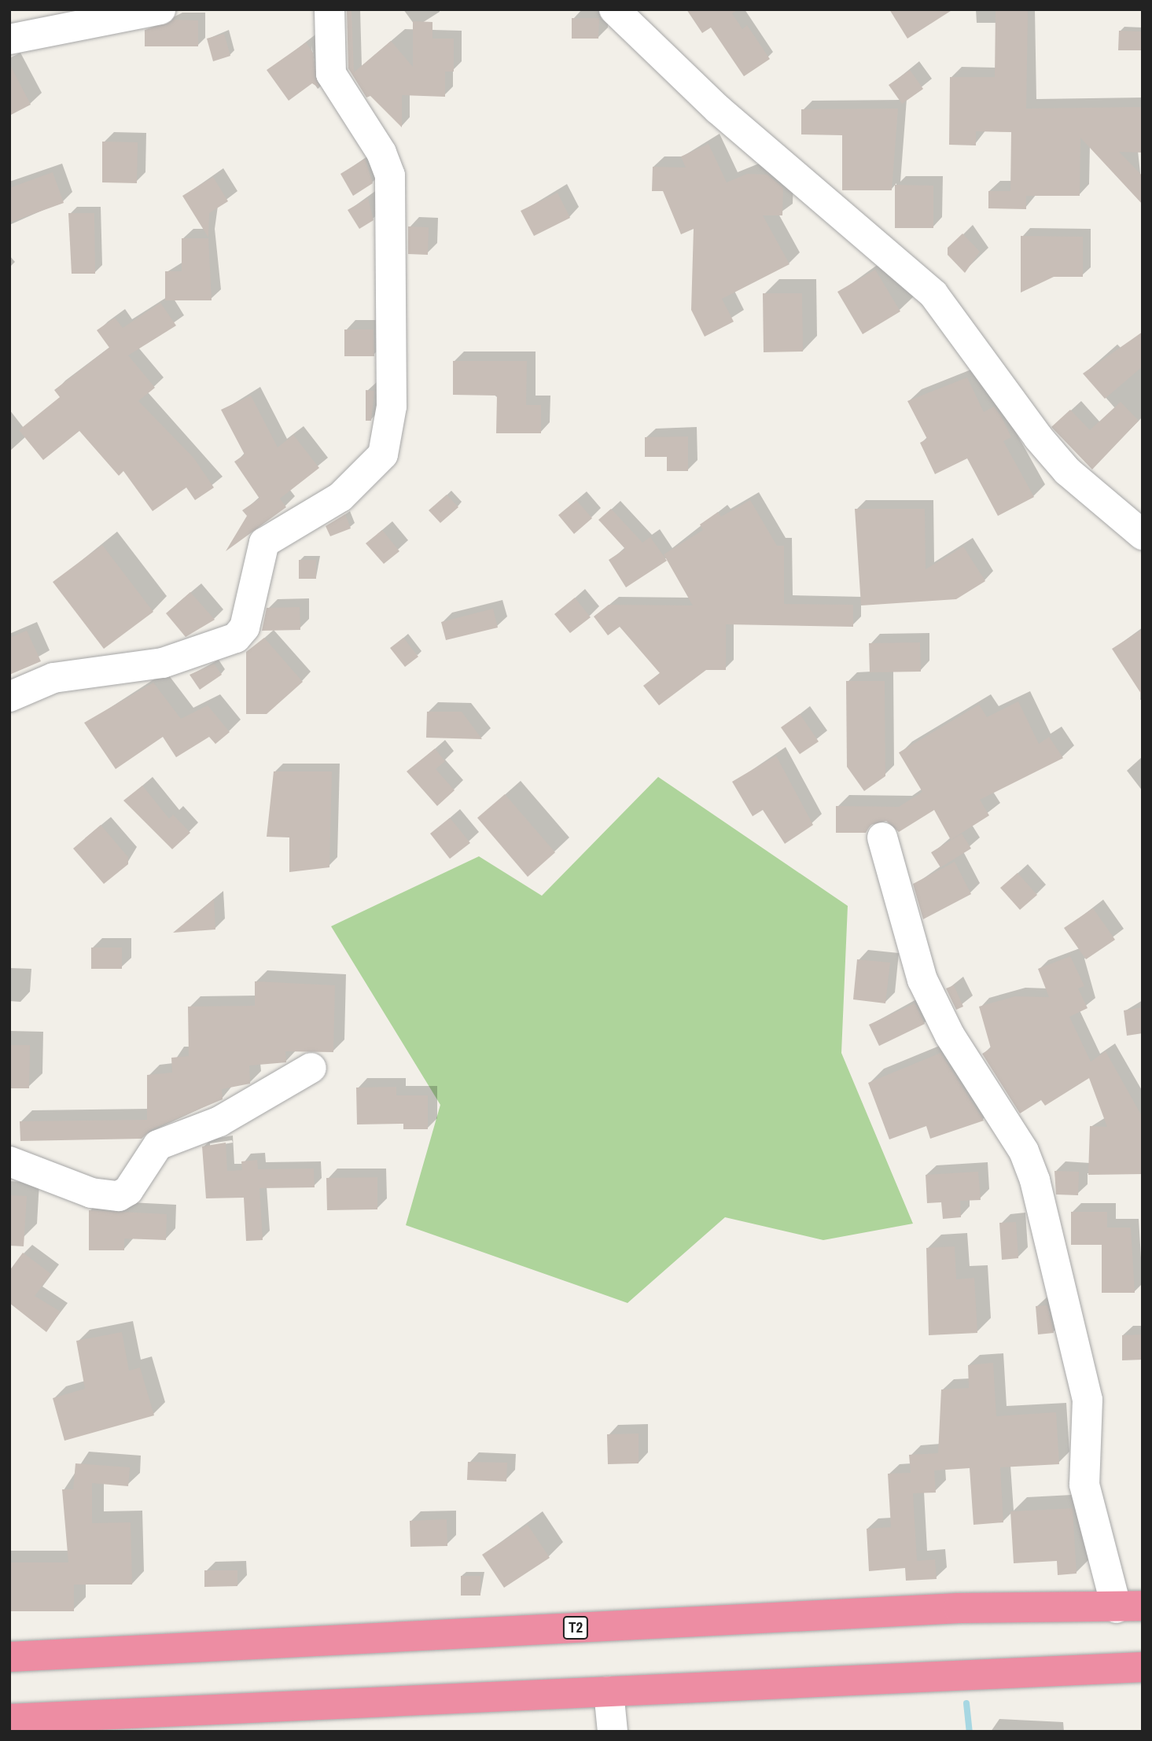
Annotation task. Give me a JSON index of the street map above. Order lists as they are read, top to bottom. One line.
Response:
{"streets":{"highway":["T2"]}}
